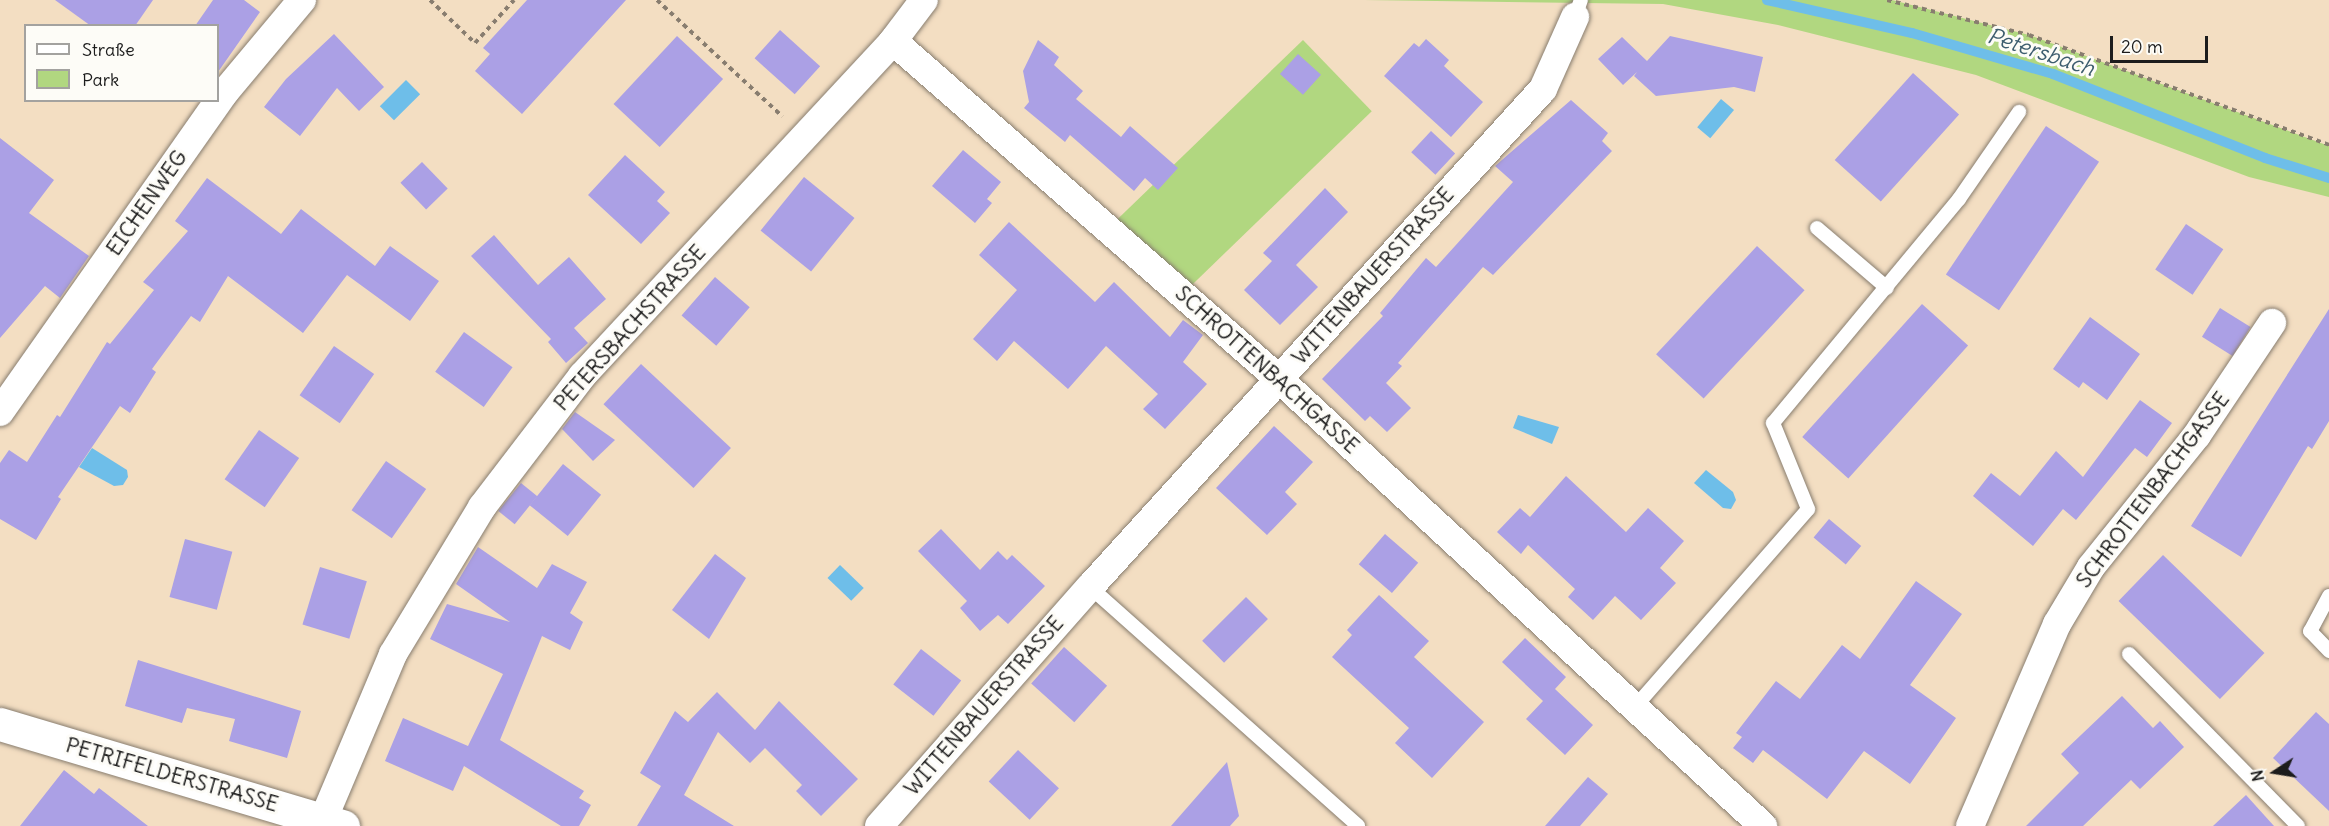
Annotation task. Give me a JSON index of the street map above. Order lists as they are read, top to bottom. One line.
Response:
{"streets":{"main road":["PETRIFELDERSTRASSE"],"street":["EICHENWEG","WITTENBAUERSTRASSE","PETERSBACHSTRASSE","SCHROTTENBACHGASSE"]},"crossings":[["WITTENBAUERSTRASSE","SCHROTTENBACHGASSE"],["PETERSBACHSTRASSE","SCHROTTENBACHGASSE"],["PETERSBACHSTRASSE","PETRIFELDERSTRASSE"]],"water":["Petersbach"],"legend":["Straße","Park"],"scale_bar":"20 m","north":"left"}
